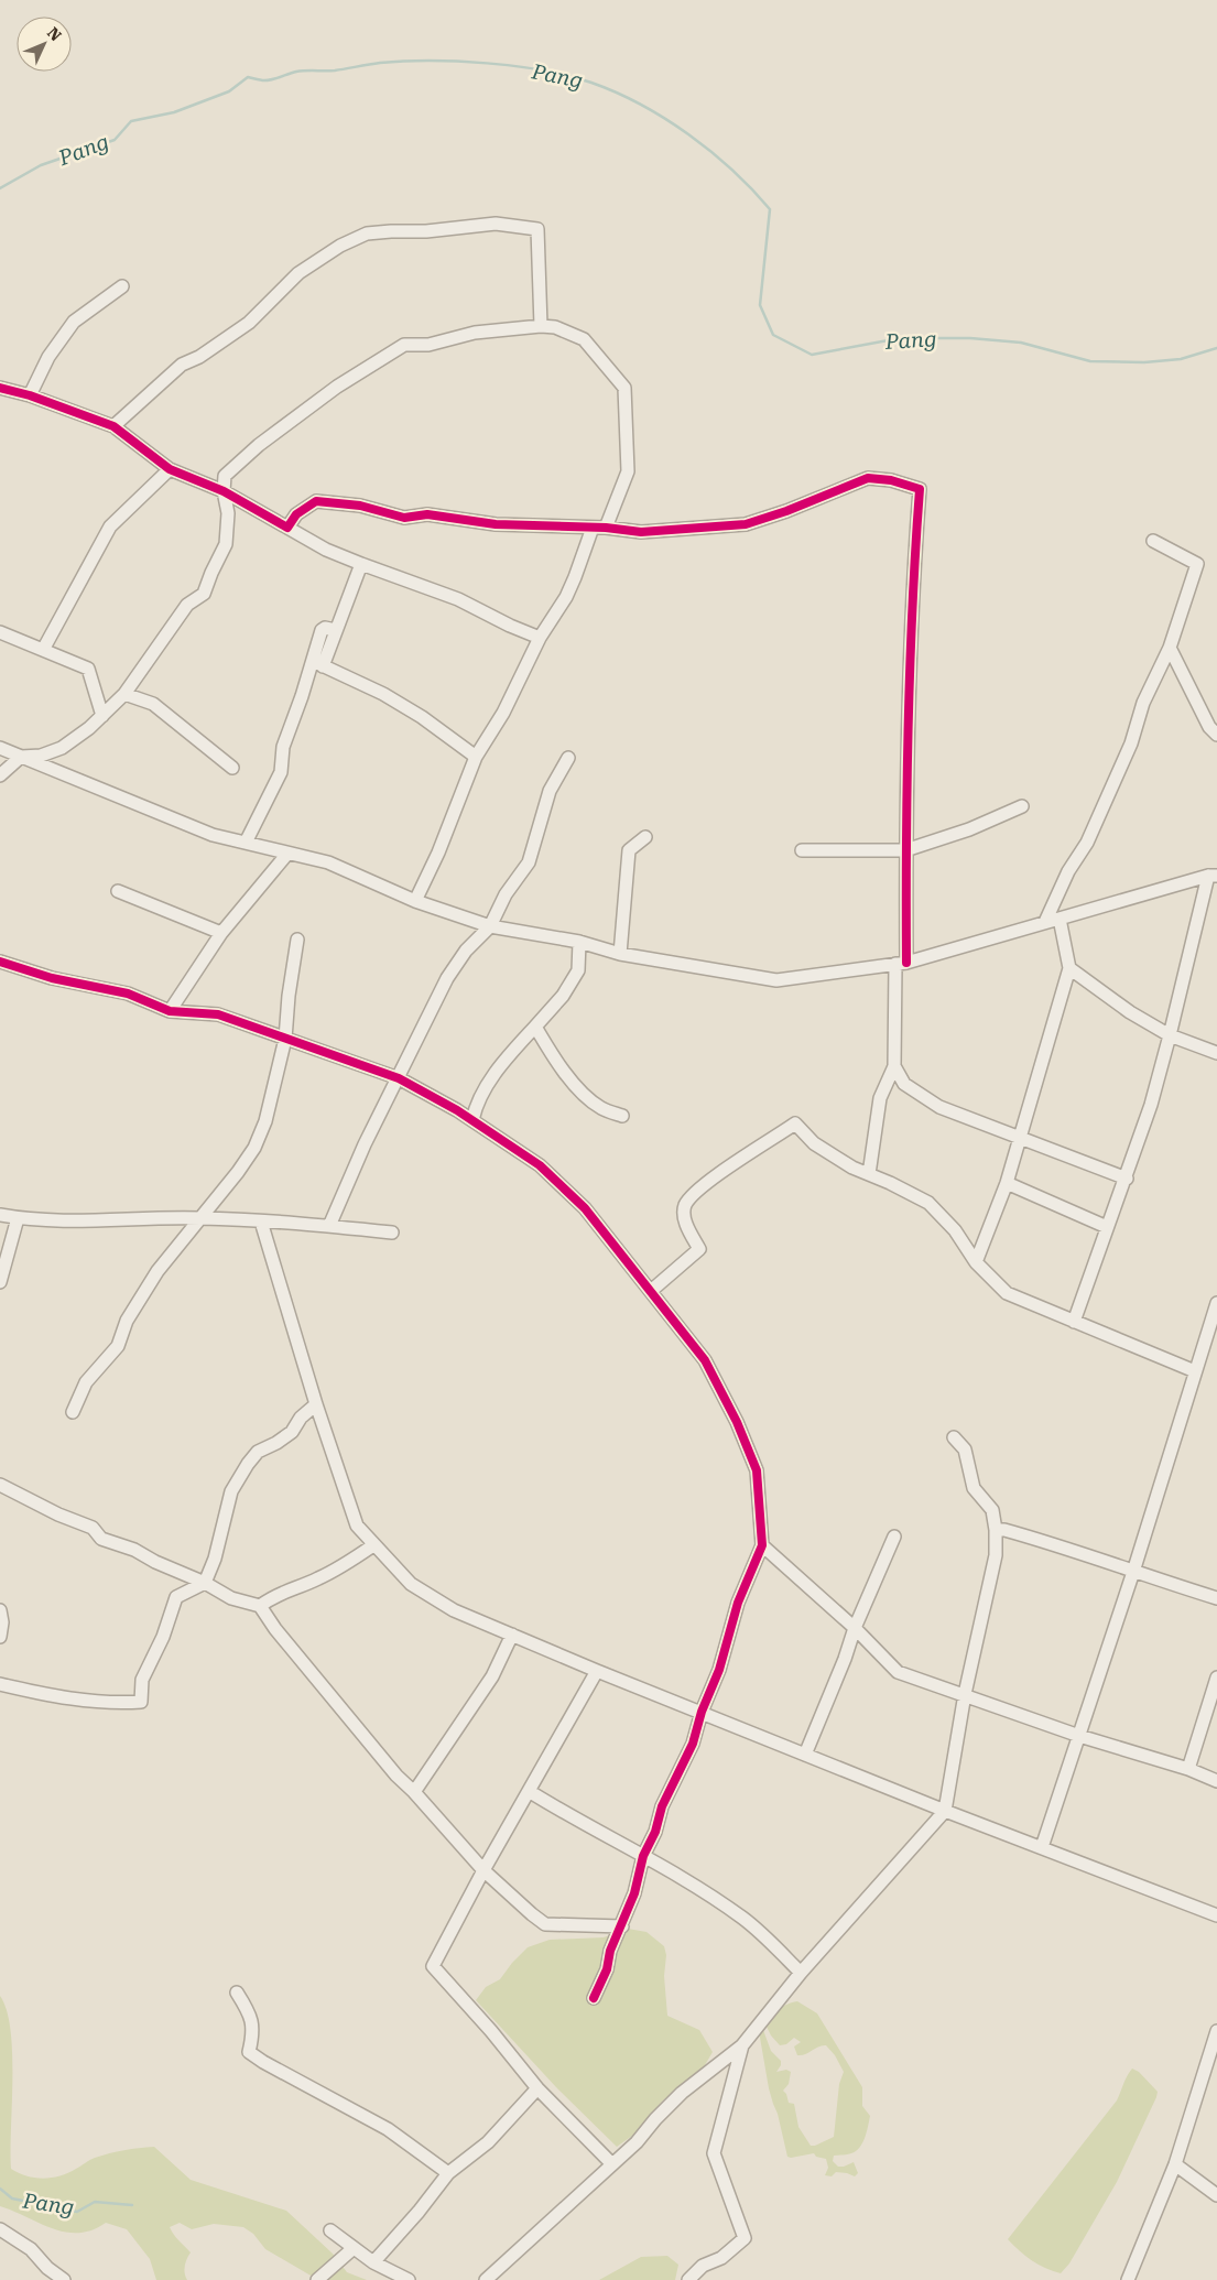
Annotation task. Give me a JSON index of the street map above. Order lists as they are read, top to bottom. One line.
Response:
{"water":["Pang"],"north":"top right"}
